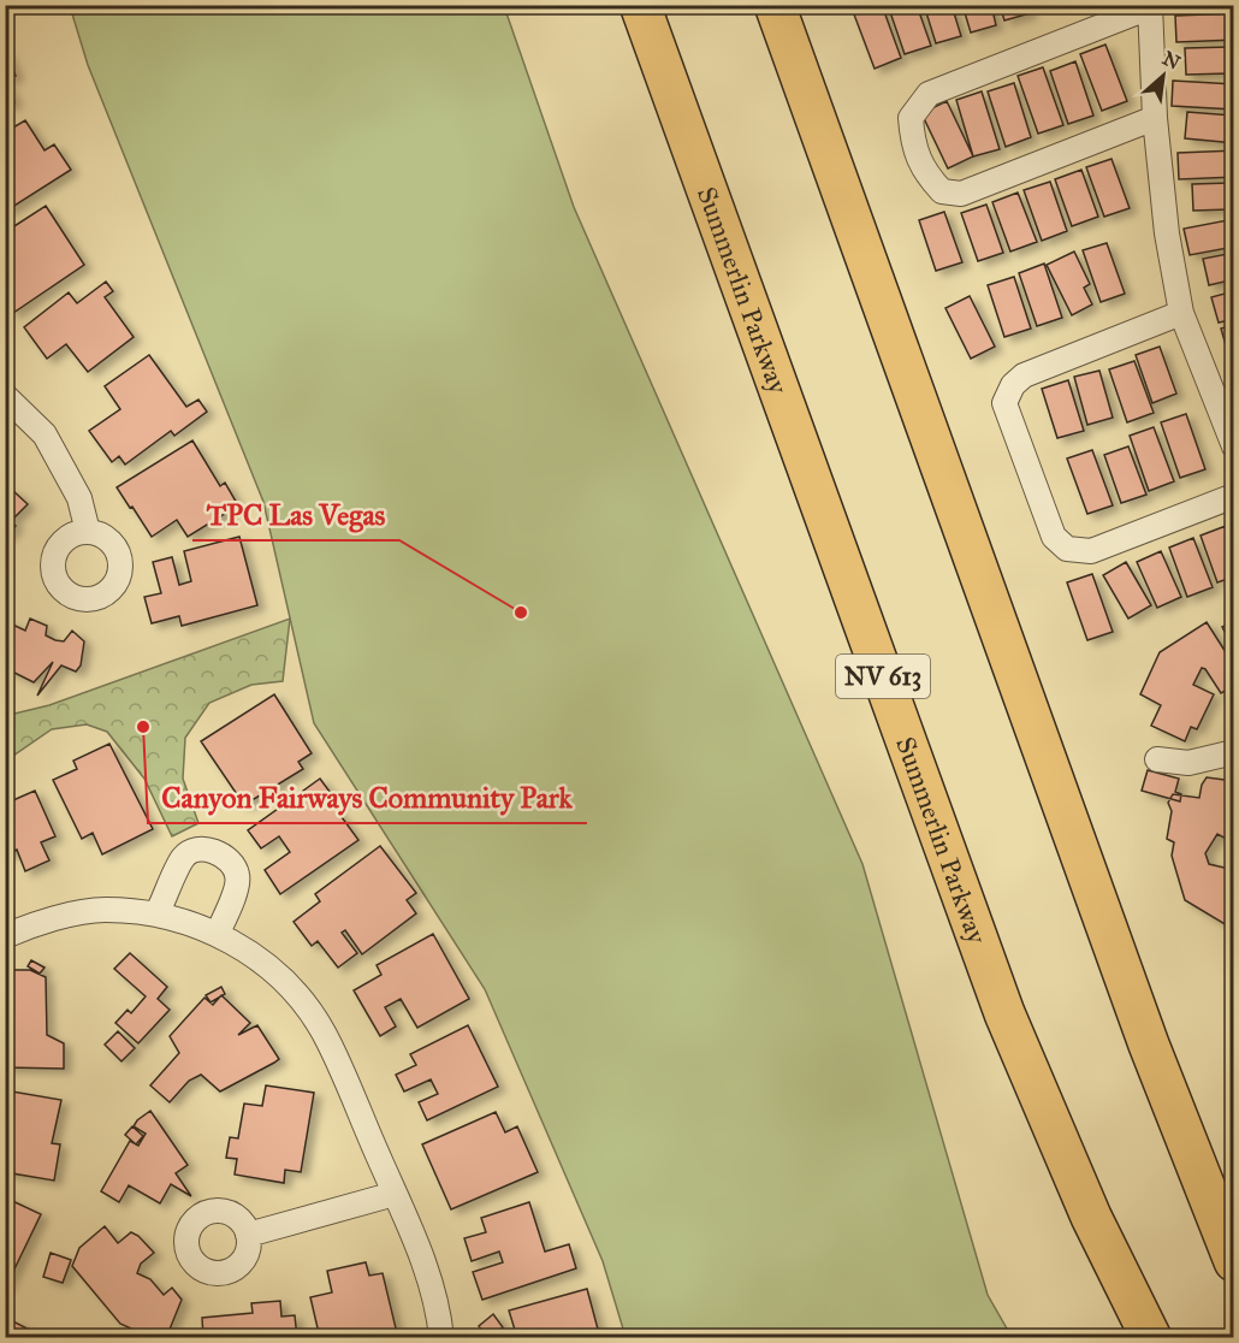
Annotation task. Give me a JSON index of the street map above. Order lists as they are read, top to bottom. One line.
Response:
{"streets":{"highway":["Summerlin Parkway","NV 613"]},"places":["TPC Las Vegas","Canyon Fairways Community Park"],"north":"top right"}
